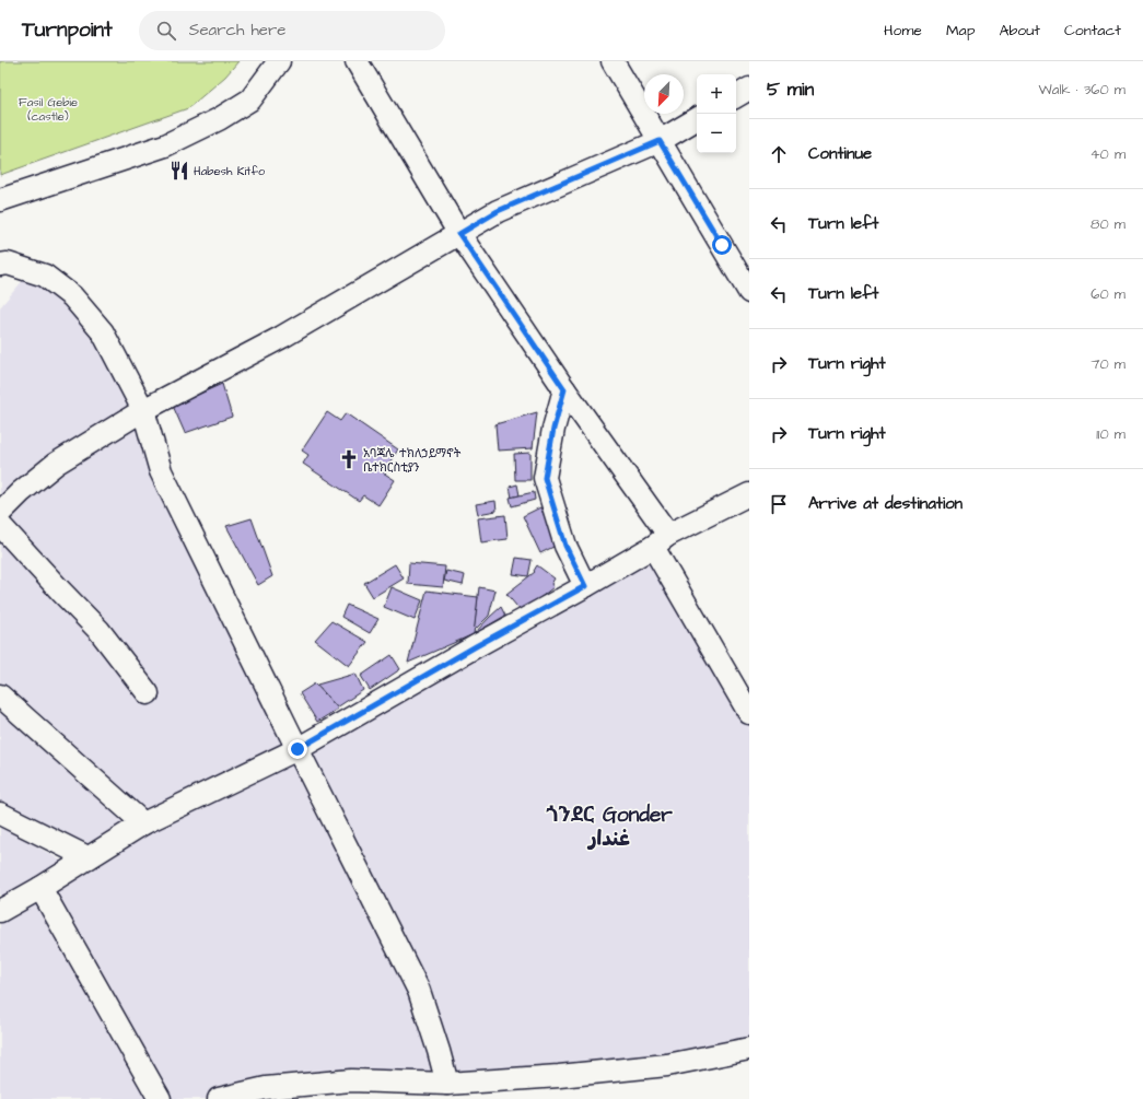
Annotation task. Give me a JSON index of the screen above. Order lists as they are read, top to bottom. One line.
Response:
{"districts":["ጎንደር Gonder غندار"],"parks":["Fasil Gebie (castle)"],"places":{"restaurant":["Habesh Kitfo"],"church":["አባጃሌ ተክለኃይማኖት ቤተክርስቲያን"]},"north":"bottom left","page":{"header":"Turnpoint","search":"Search here","nav":["Home","Map","About","Contact"],"heading":["5 min","Walk · 360 m"],"map_buttons":["+","−"],"list":[["Continue","40 m"],["Turn left","80 m"],["Turn left","60 m"],["Turn right","70 m"],["Turn right","110 m"],"Arrive at destination"]}}
